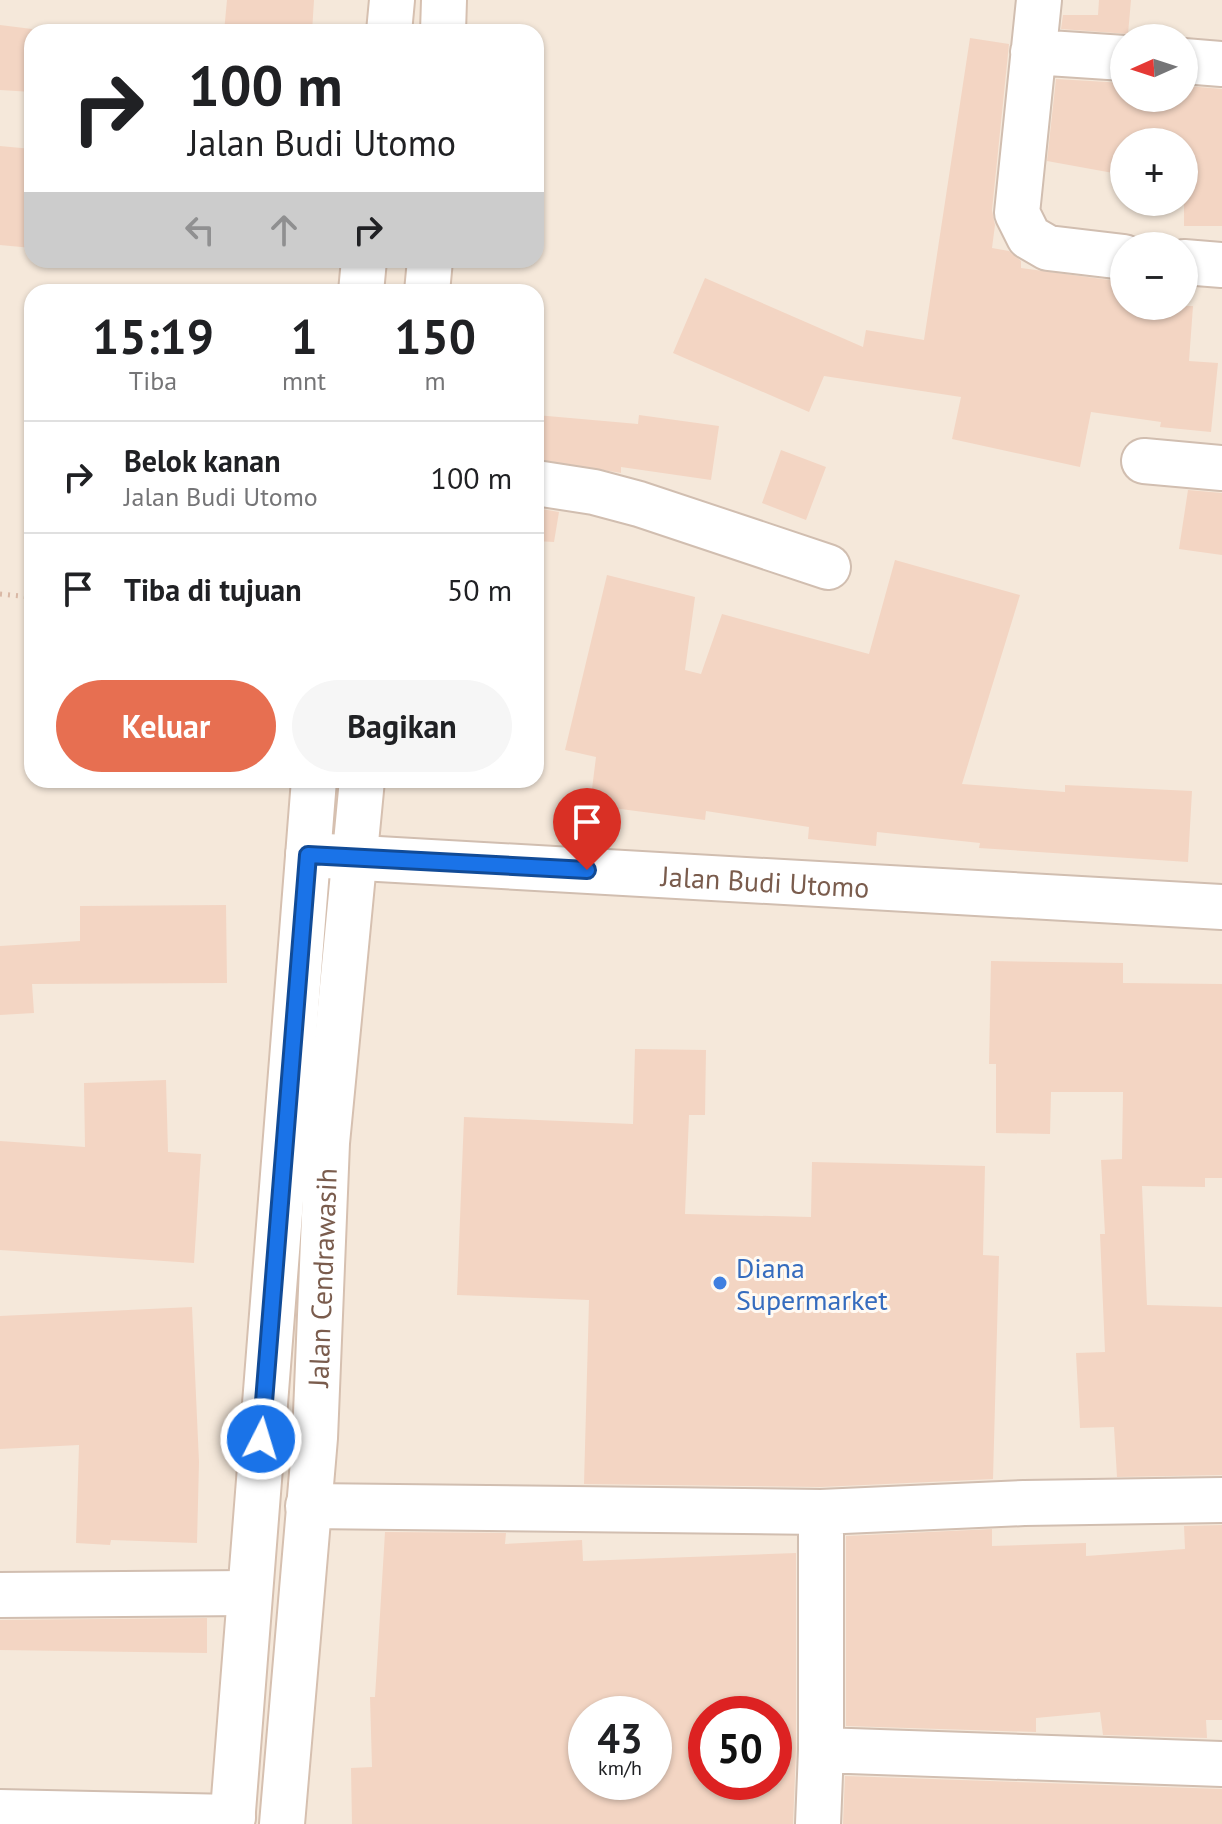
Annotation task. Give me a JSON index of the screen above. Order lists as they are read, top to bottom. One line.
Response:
{"streets":{"street":["Jalan Budi Utomo","Jalan Cendrawasih"]},"crossings":[["Jalan Budi Utomo","Jalan Cendrawasih"]],"places":["Diana Supermarket"],"north":"left","page":{"map_buttons":["+","−"],"turn":["100 m","Jalan Budi Utomo"],"eta":["15:19","Tiba","1","mnt","150","m"],"list":[{"name":"Belok kanan","note":"Jalan Budi Utomo","value":"100 m"},{"name":"Tiba di tujuan","value":"50 m"}],"buttons":["Keluar","Bagikan"],"speed":"43 km/h","limit":"50"}}
